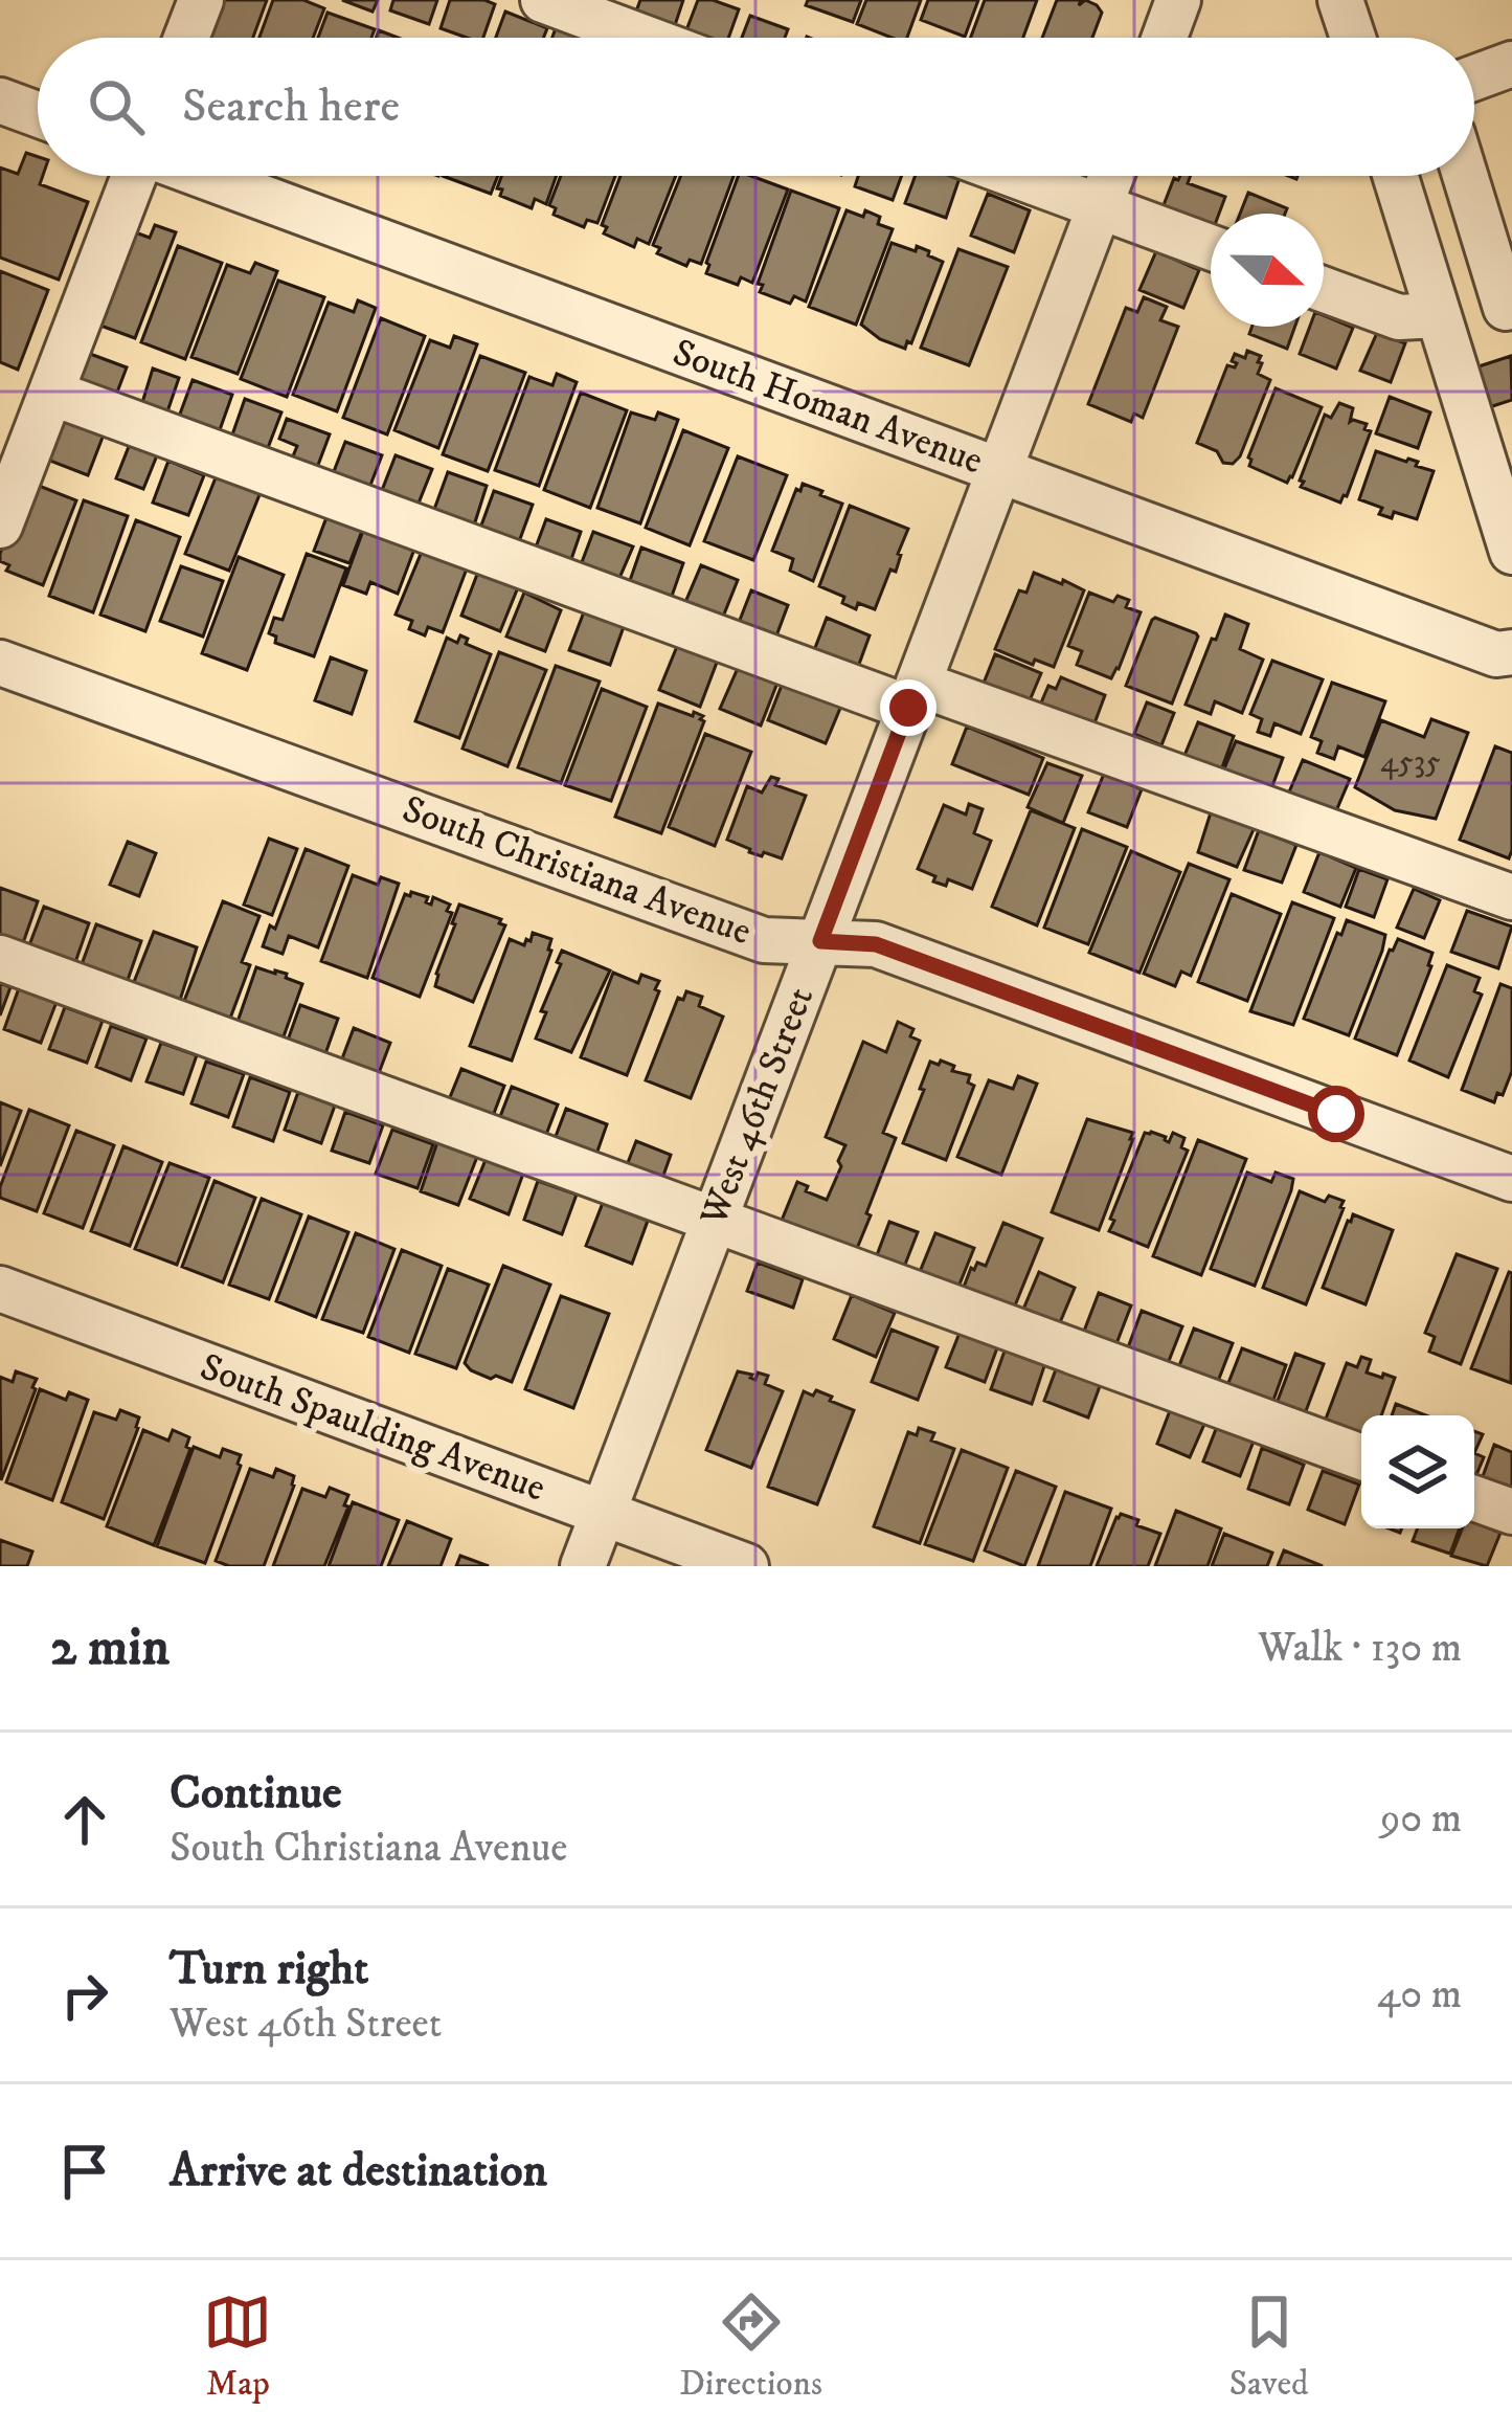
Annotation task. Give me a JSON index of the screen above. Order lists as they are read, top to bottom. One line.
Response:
{"streets":{"street":["South Homan Avenue","South Christiana Avenue","West 46th Street","South Spaulding Avenue"]},"crossings":[["South Homan Avenue","West 46th Street"],["South Christiana Avenue","West 46th Street"],["West 46th Street","South Spaulding Avenue"]],"house_numbers":["4535"],"north":"right","page":{"search":"Search here","heading":["2 min","Walk · 130 m"],"list":[["Continue","South Christiana Avenue","90 m"],["Turn right","West 46th Street","40 m"],"Arrive at destination"],"nav":["Map","Directions","Saved"]}}
